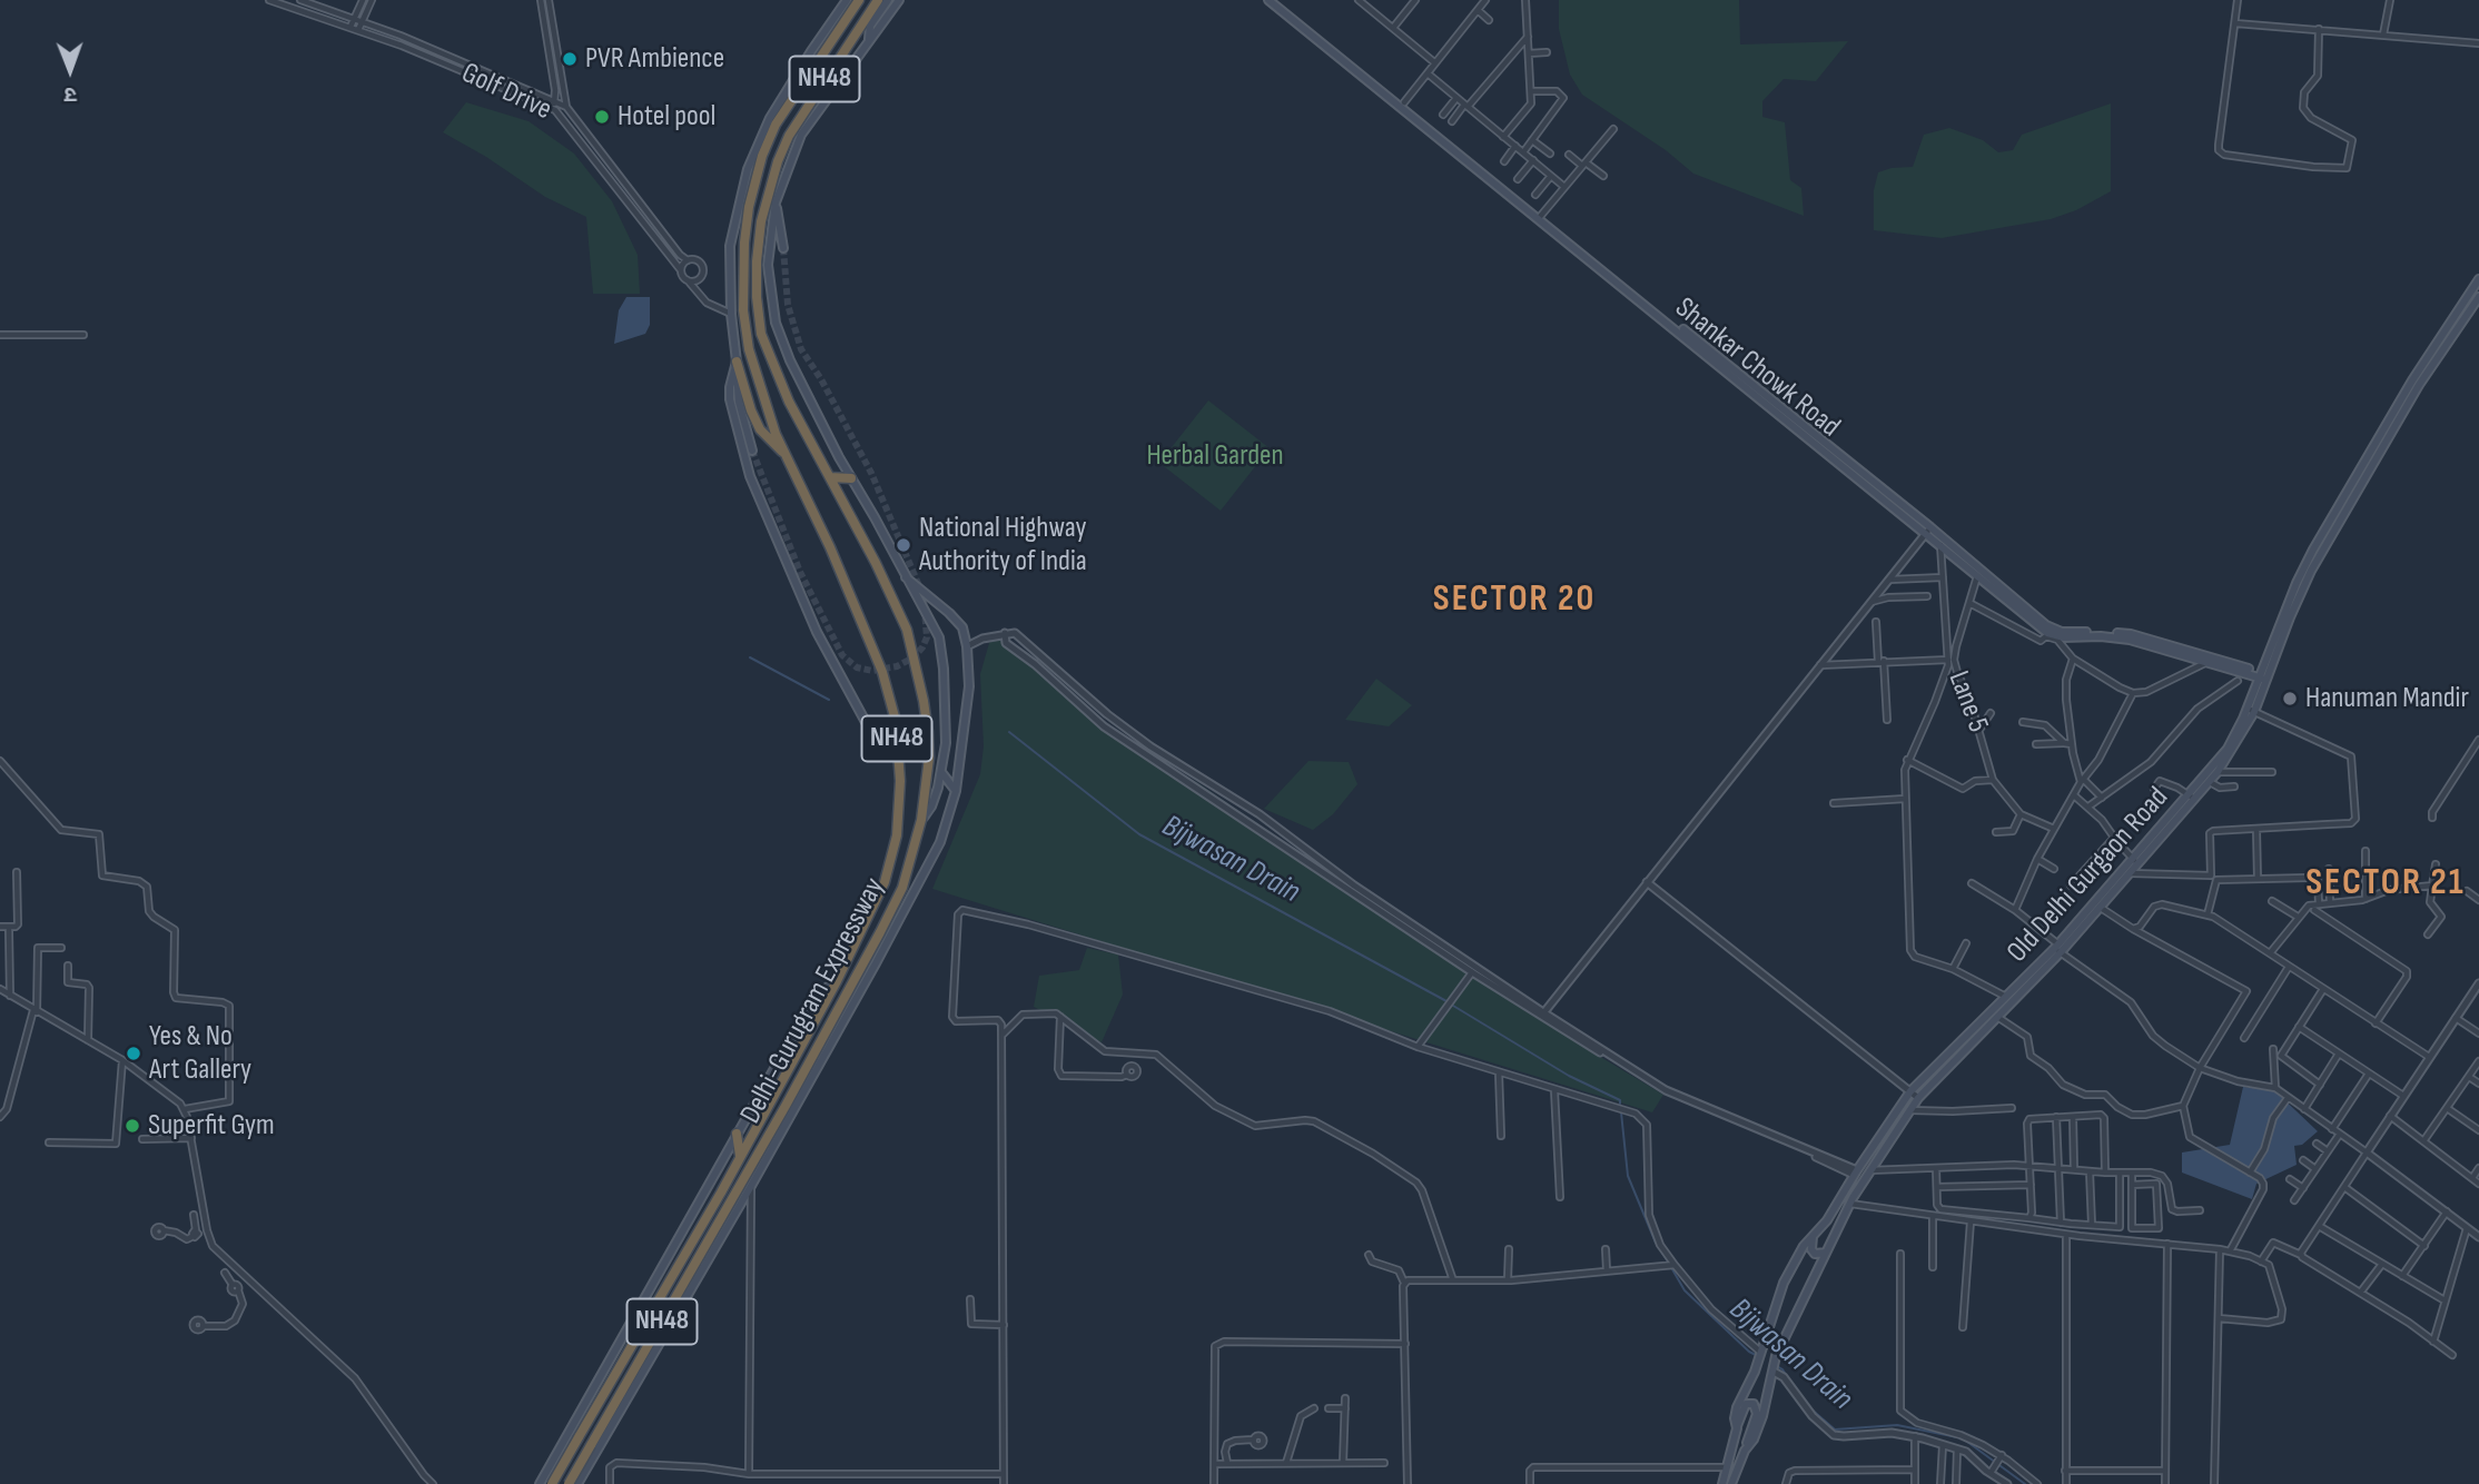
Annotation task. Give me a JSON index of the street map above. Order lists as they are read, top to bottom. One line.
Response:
{"streets":{"highway":["NH48","Delhi-Gurugram Expressway"],"main road":["Shankar Chowk Road","Old Delhi Gurgaon Road"],"street":["Golf Drive","Lane 5"]},"crossings":[["Shankar Chowk Road","Lane 5"],["Shankar Chowk Road","Old Delhi Gurgaon Road"]],"districts":["SECTOR 20","SECTOR 21"],"water":["Bijwasan Drain"],"parks":["Herbal Garden"],"places":["PVR Ambience","Hotel pool","National Highway Authority of India","Hanuman Mandir","Yes & No Art Gallery","Superfit Gym"],"north":"bottom"}
